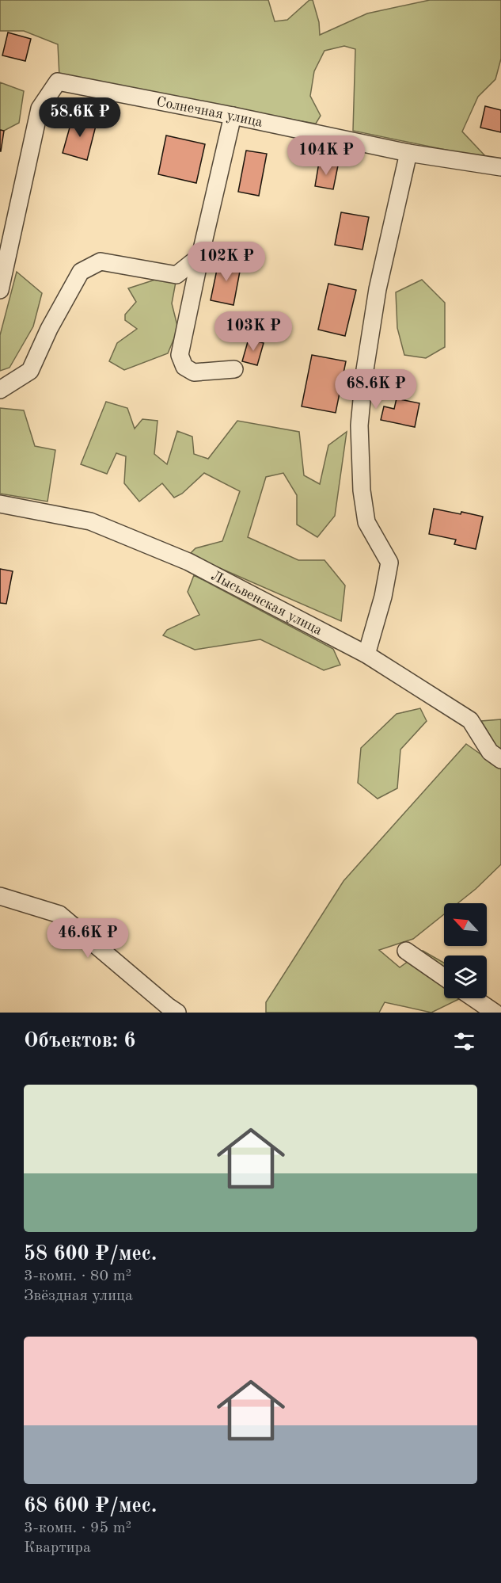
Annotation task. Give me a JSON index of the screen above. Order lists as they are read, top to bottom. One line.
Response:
{"streets":{"street":["Солнечная улица","Лысьвенская улица"]},"north":"top left","page":{"price":["58.6K ₽","104K ₽","102K ₽","103K ₽","68.6K ₽","46.6K ₽"],"heading":"Объектов: 6","list":[{"name":"58 600 ₽/мес.","note":"3-комн. · 80 m² · Звёздная улица"},{"name":"68 600 ₽/мес.","note":"3-комн. · 95 m² · Квартира"}]}}
